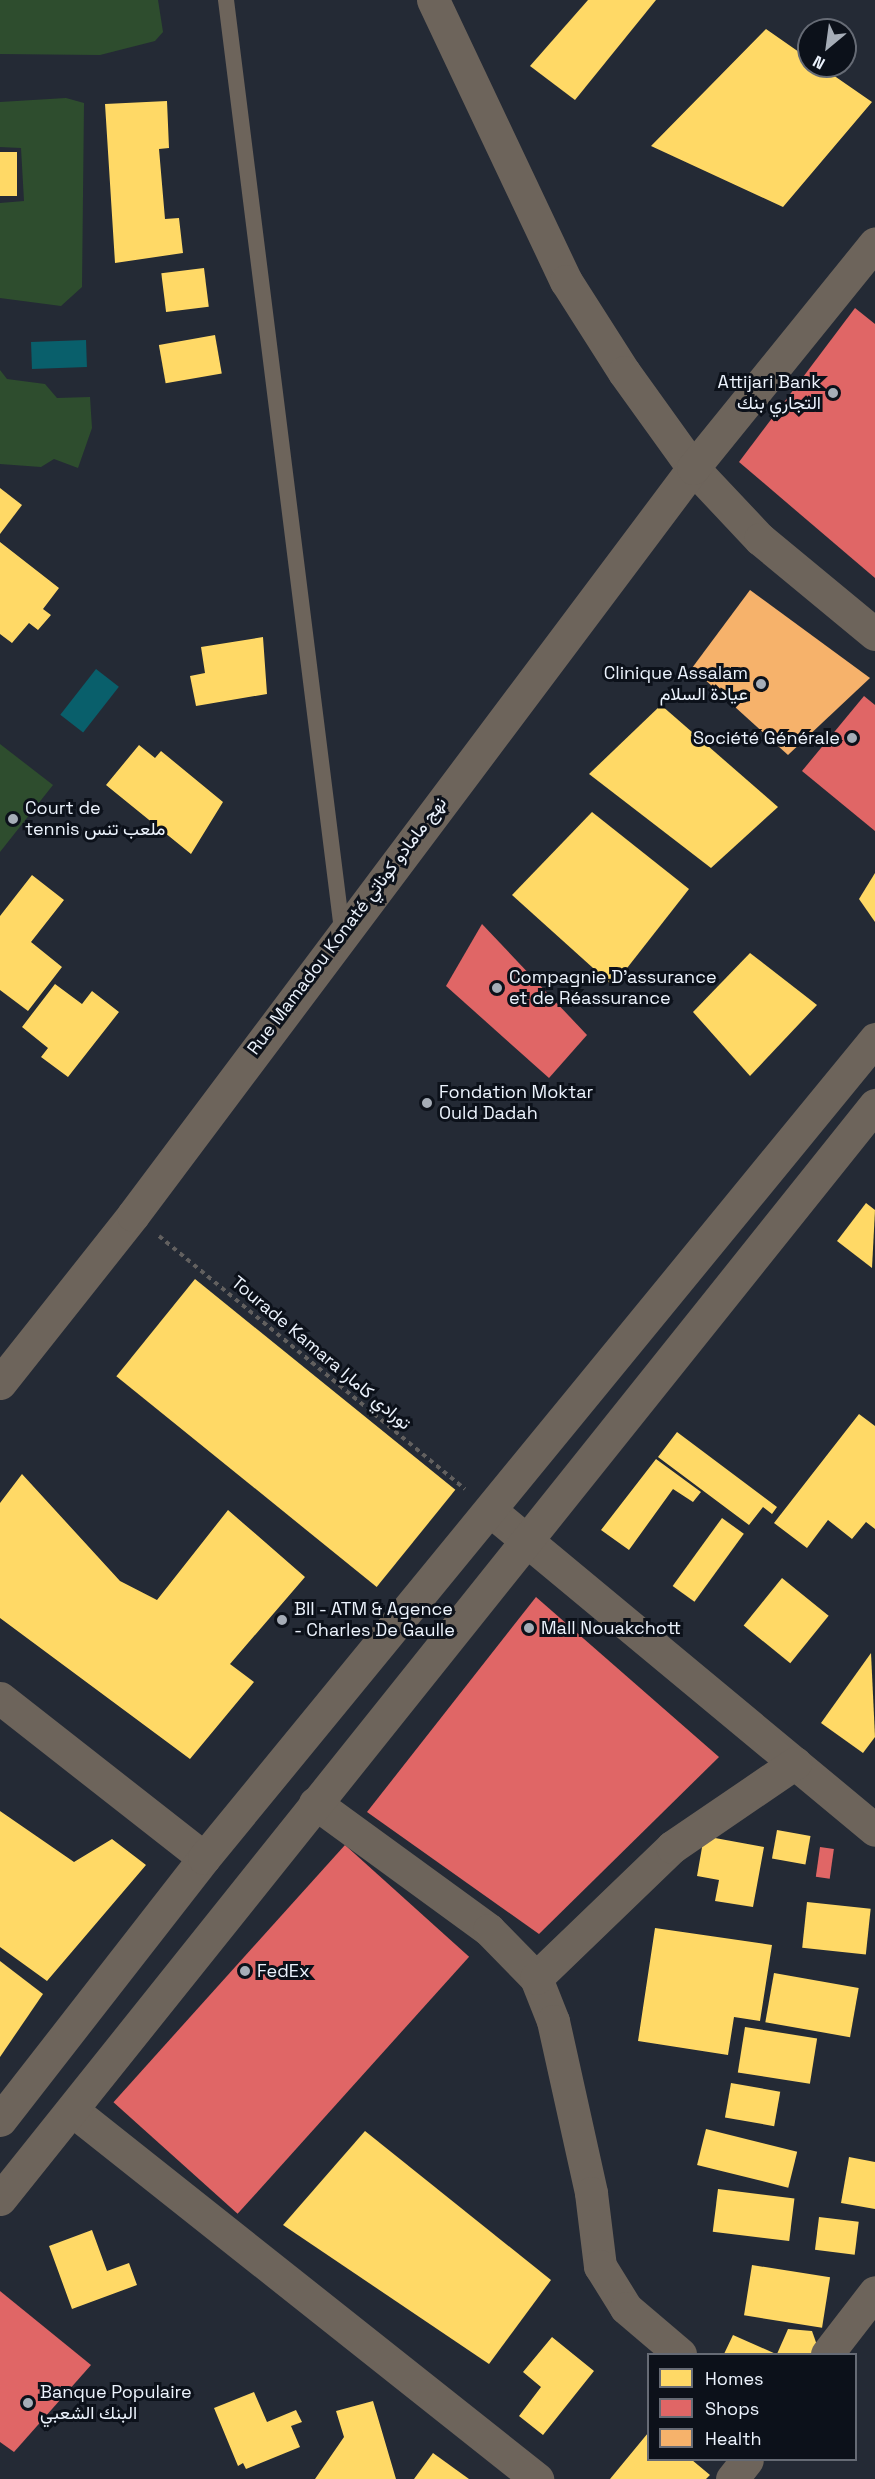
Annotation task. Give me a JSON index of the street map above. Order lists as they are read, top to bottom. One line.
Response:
{"streets":{"street":["Rue Mamadou Konaté نهج مامادو كوناتي"],"path":["Tourade Kamara تورادي كامارا"]},"crossings":[["Rue Mamadou Konaté نهج مامادو كوناتي","Tourade Kamara تورادي كامارا"]],"places":["Attijari Bank التجاري بنك","Clinique Assalam عيادة السلام","Société Générale","Court de tennis ملعب تنس","Compagnie D'assurance et de Réassurance","Fondation Moktar Ould Dadah","BII - ATM & Agence - Charles De Gaulle","Mall Nouakchott","FedEx","Banque Populaire البنك الشعبي"],"legend":["Homes","Shops","Health"],"north":"bottom left"}
